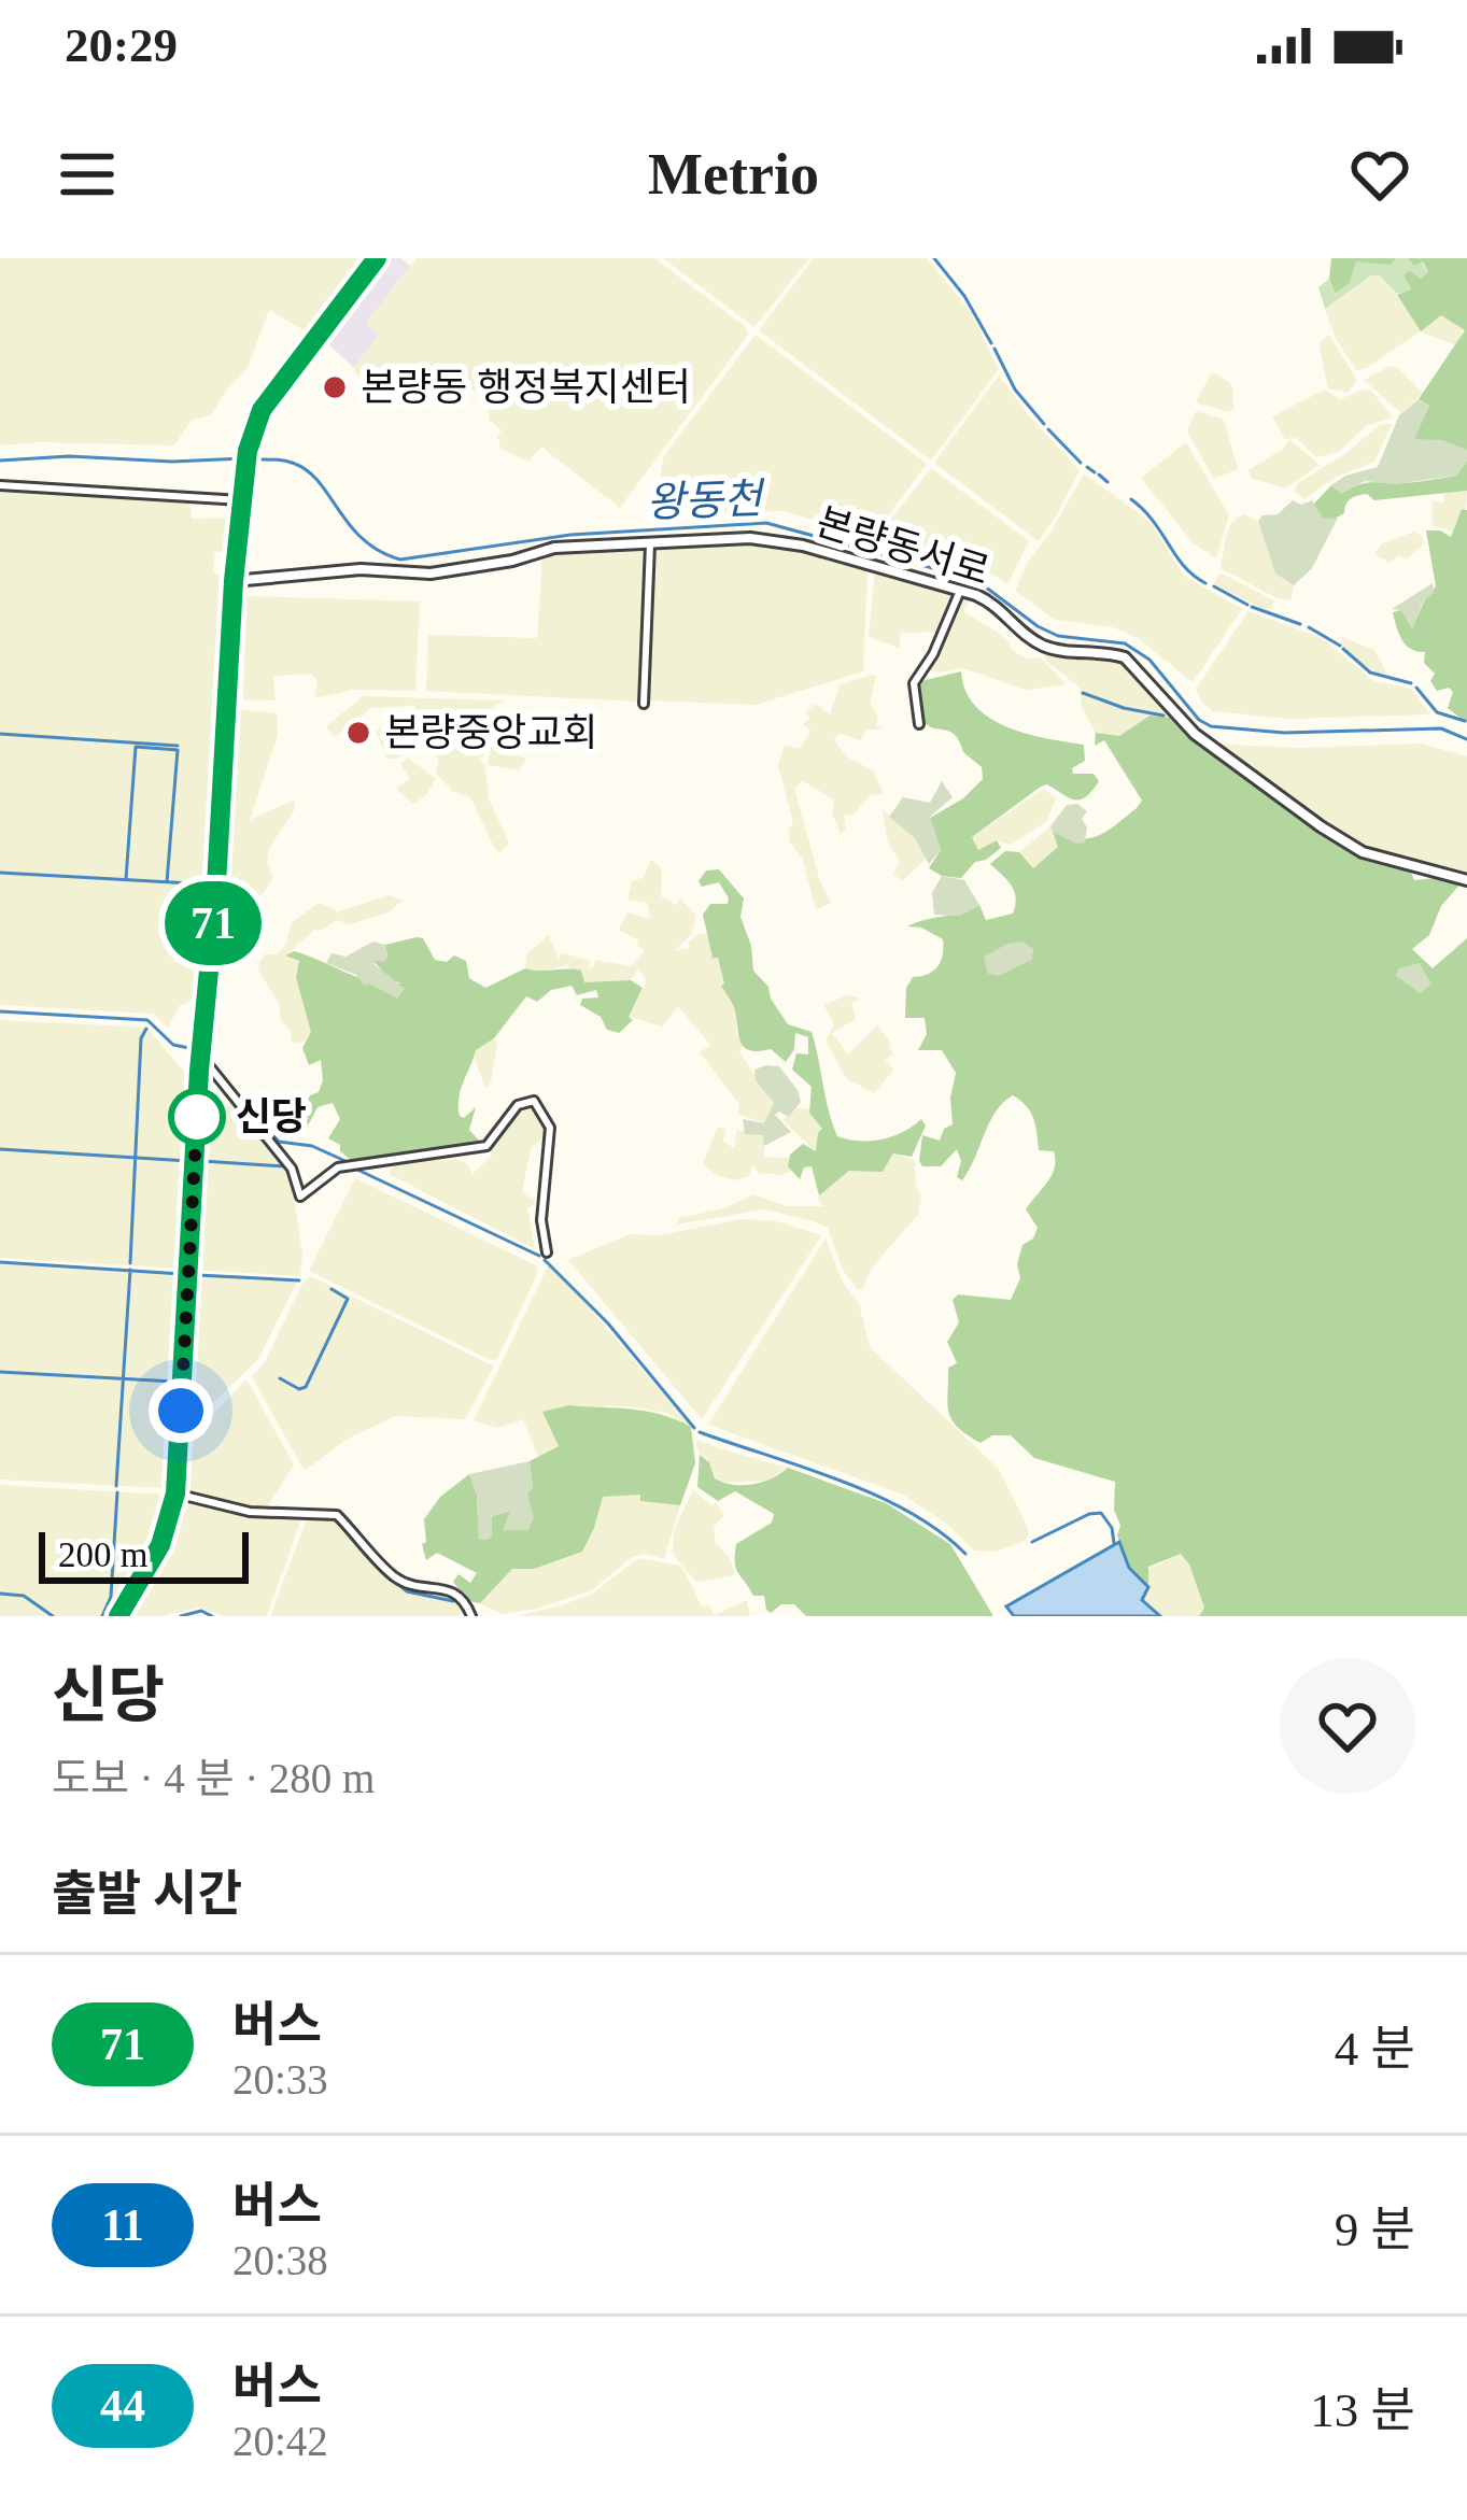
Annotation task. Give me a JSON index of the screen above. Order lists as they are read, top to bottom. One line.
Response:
{"streets":{"street":["본량동서로"]},"water":["왕동천"],"places":["본량동 행정복지센터","본량중앙교회","신당"],"lines":["bus line 71"],"scale_bar":"200 m","page":{"status":"20:29","header":"Metrio","on_map":"71","scale":"200 m","heading":[["신당","도보 · 4 분 · 280 m"],"출발 시간"],"list":[{"mark":"71","name":"버스","note":"20:33","value":"4 분"},{"mark":"11","name":"버스","note":"20:38","value":"9 분"},{"mark":"44","name":"버스","note":"20:42","value":"13 분"}]}}
